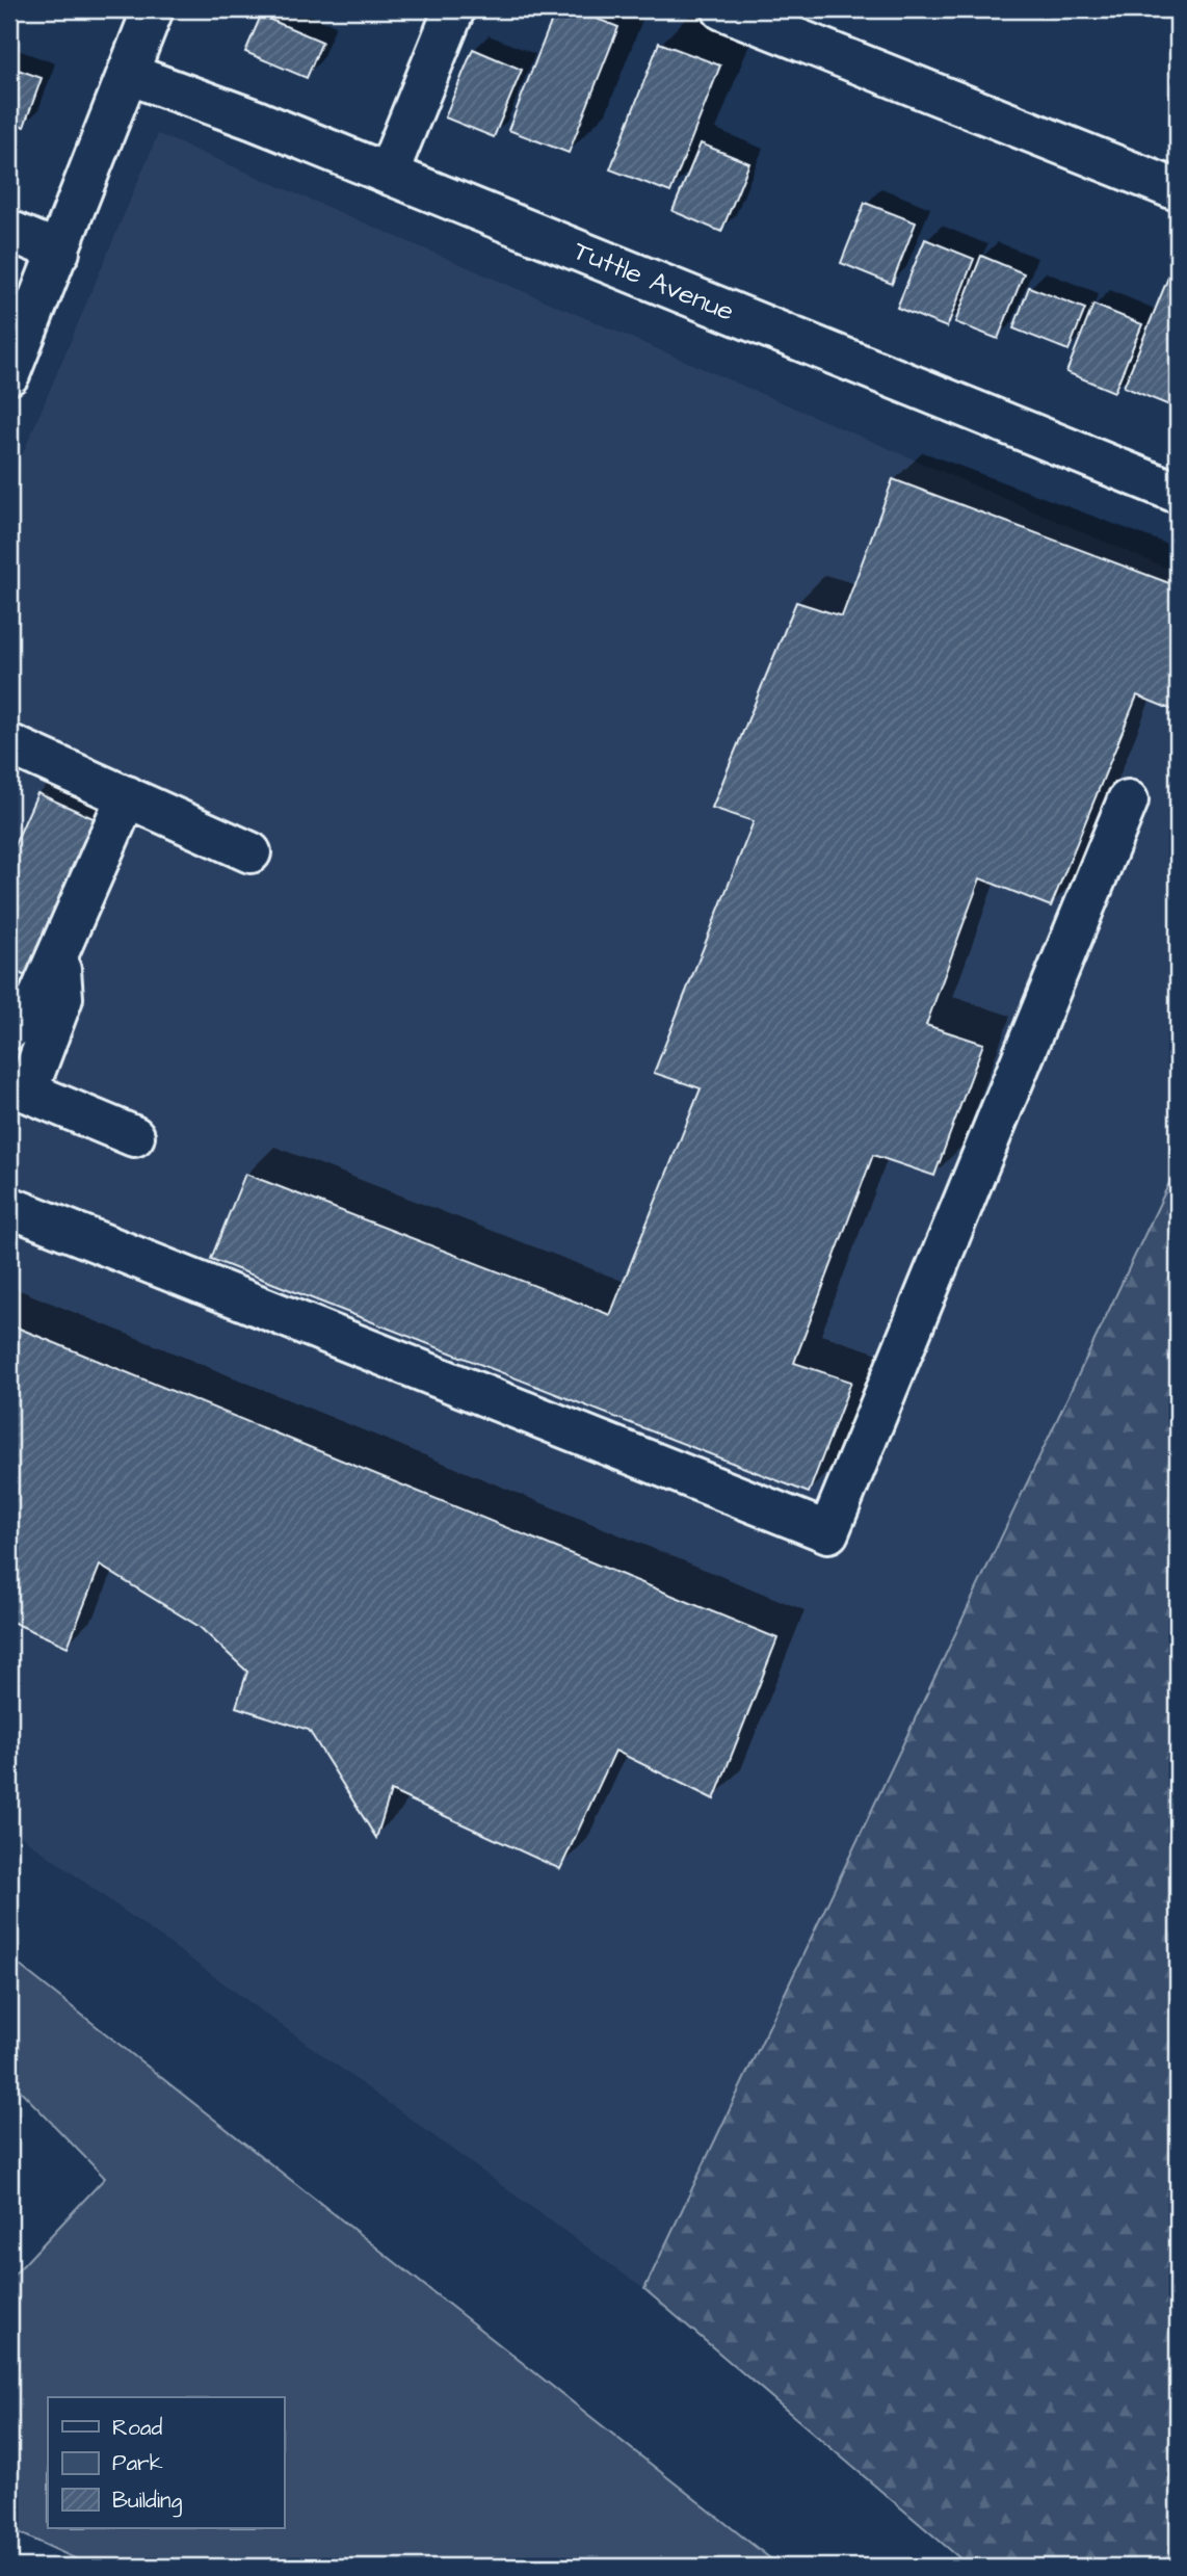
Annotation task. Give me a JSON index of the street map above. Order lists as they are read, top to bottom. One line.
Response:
{"streets":{"street":["Tuttle Avenue"]},"legend":["Road","Park","Building"]}
